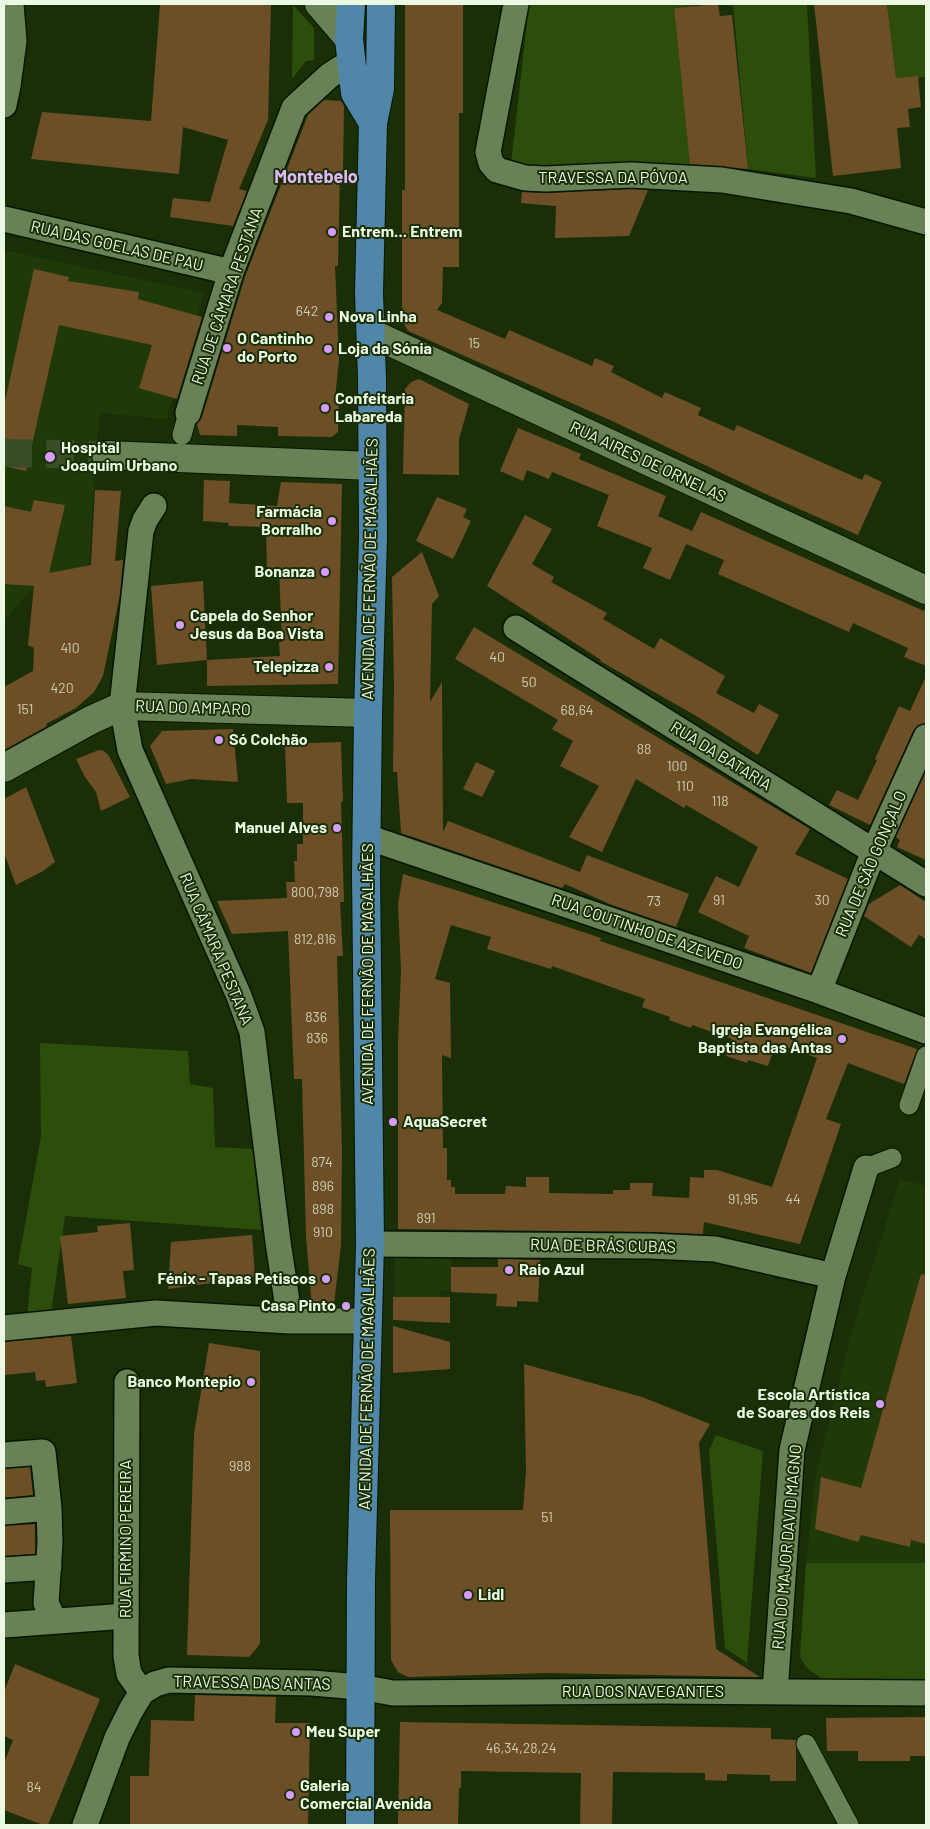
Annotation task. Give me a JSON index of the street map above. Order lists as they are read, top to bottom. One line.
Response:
{"streets":{"main road":["AVENIDA DE FERNÃO DE MAGALHÃES"],"street":["TRAVESSA DA PÓVOA","RUA DAS GOELAS DE PAU","RUA DE CÂMARA PESTANA","RUA AIRES DE ORNELAS","RUA DO AMPARO","RUA DA BATARIA","RUA DE SÃO GONÇALO","RUA COUTINHO DE AZEVEDO","RUA CÂMARA PESTANA","RUA DE BRÁS CUBAS","RUA FIRMINO PEREIRA","RUA DO MAJOR DAVID MAGNO","TRAVESSA DAS ANTAS","RUA DOS NAVEGANTES"]},"crossings":[["RUA DAS GOELAS DE PAU","RUA DE CÂMARA PESTANA"],["RUA AIRES DE ORNELAS","AVENIDA DE FERNÃO DE MAGALHÃES"],["AVENIDA DE FERNÃO DE MAGALHÃES","RUA DO AMPARO"],["AVENIDA DE FERNÃO DE MAGALHÃES","RUA COUTINHO DE AZEVEDO"],["AVENIDA DE FERNÃO DE MAGALHÃES","RUA DE BRÁS CUBAS"],["AVENIDA DE FERNÃO DE MAGALHÃES","TRAVESSA DAS ANTAS"],["AVENIDA DE FERNÃO DE MAGALHÃES","RUA DOS NAVEGANTES"],["RUA DO AMPARO","RUA CÂMARA PESTANA"],["RUA DA BATARIA","RUA DE SÃO GONÇALO"],["RUA DE SÃO GONÇALO","RUA COUTINHO DE AZEVEDO"],["RUA DE BRÁS CUBAS","RUA DO MAJOR DAVID MAGNO"],["RUA FIRMINO PEREIRA","TRAVESSA DAS ANTAS"],["RUA DO MAJOR DAVID MAGNO","RUA DOS NAVEGANTES"],["TRAVESSA DAS ANTAS","RUA DOS NAVEGANTES"]],"districts":["Montebelo"],"places":["Entrem... Entrem","Nova Linha","O Cantinho do Porto","Loja da Sónia","Confeitaria Labareda","Hospital Joaquim Urbano","Farmácia Borralho","Bonanza","Capela do Senhor Jesus da Boa Vista","Telepizza","Só Colchão","Manuel Alves","Igreja Evangélica Baptista das Antas","AquaSecret","Raio Azul","Fénix - Tapas Petiscos","Casa Pinto","Banco Montepio","Escola Artística de Soares dos Reis","Lidl","Meu Super","Galeria Comercial Avenida"],"house_numbers":["642","15","410","40","50","420","151","68,64","88","100","110","118","800,798","91","30","73","812,816","836","836","874","896","91,95","44","898","891","910","988","51","46,34,28,24","84"]}
